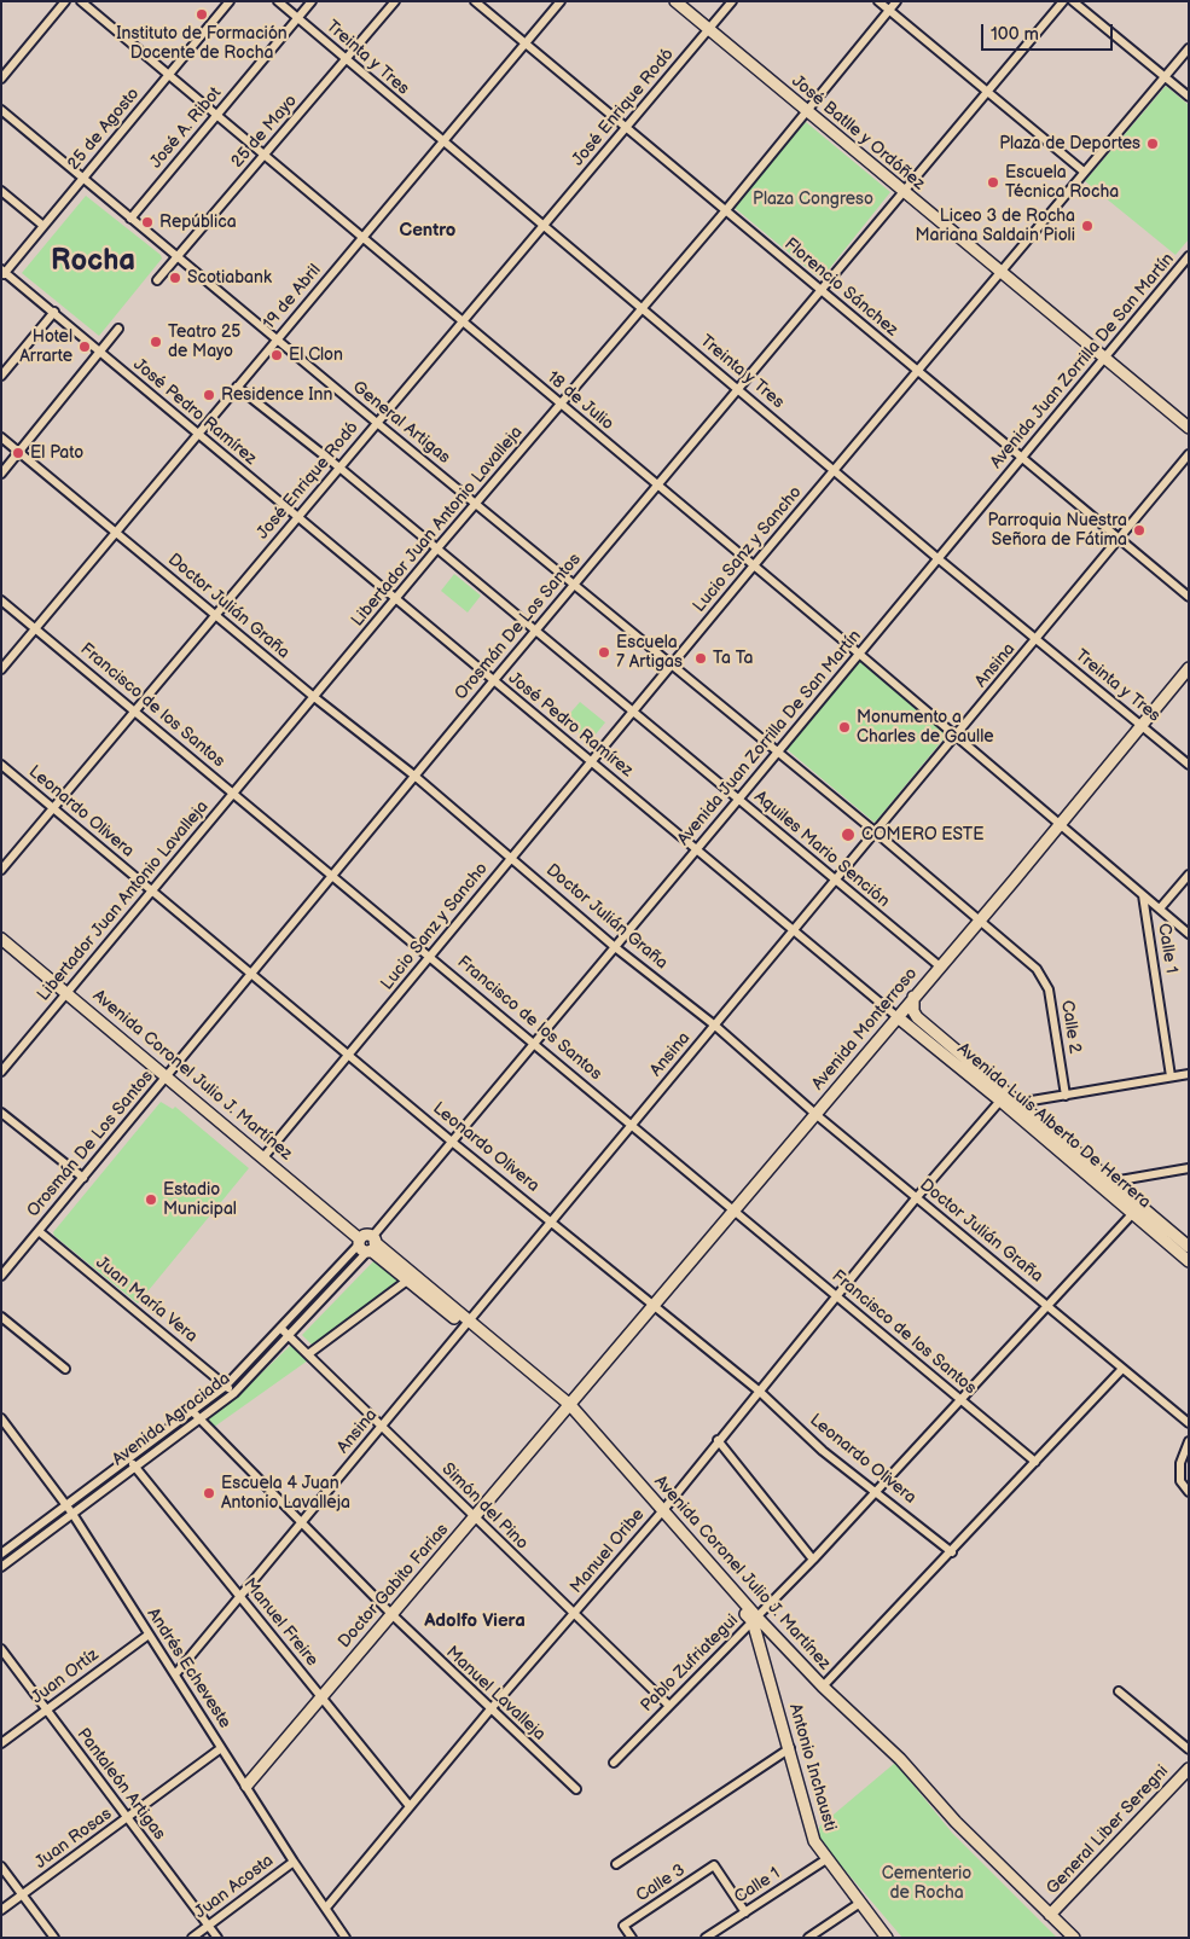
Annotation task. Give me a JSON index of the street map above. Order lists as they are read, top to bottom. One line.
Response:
{"streets":{"street":["Treinta y Tres","José Enrique Rodó","José A. Ribot","25 de Agosto","25 de Mayo","José Batlle y Ordóñez","Florencio Sánchez","19 de Abril","Avenida Juan Zorrilla De San Martín","18 de Julio","José Pedro Ramírez","General Artigas","Libertador Juan Antonio Lavalleja","Lucio Sanz y Sancho","Doctor Julián Graña","Orosmán De Los Santos","Ansina","Francisco de los Santos","Leonardo Olivera","Aquiles Mario Sención","Calle 1","Calle 2","Avenida Monterroso","Avenida Coronel Julio J. Martínez","Avenida Luis Alberto De Herrera","Juan María Vera","Avenida Agraciada","Simón del Pino","Manuel Oribe","Doctor Gabito Farias","Manuel Freire","Pablo Zufriategui","Andrés Echeveste","Juan Ortíz","Manuel Lavalleja","Antonio Inchausti","Pantaleón Artigas","General Liber Seregni","Juan Rosas","Calle 3","Juan Acosta"]},"crossings":[["Treinta y Tres","José Enrique Rodó"],["Treinta y Tres","José A. Ribot"],["Treinta y Tres","25 de Mayo"],["Treinta y Tres","19 de Abril"],["Treinta y Tres","Avenida Juan Zorrilla De San Martín"],["Treinta y Tres","Libertador Juan Antonio Lavalleja"],["Treinta y Tres","Lucio Sanz y Sancho"],["Treinta y Tres","Orosmán De Los Santos"],["Treinta y Tres","Ansina"],["Treinta y Tres","Avenida Monterroso"],["José Enrique Rodó","José Batlle y Ordóñez"],["José Enrique Rodó","Florencio Sánchez"],["José Enrique Rodó","18 de Julio"],["José Enrique Rodó","José Pedro Ramírez"],["José Enrique Rodó","General Artigas"],["José Enrique Rodó","Doctor Julián Graña"],["José Enrique Rodó","Francisco de los Santos"],["José Enrique Rodó","Leonardo Olivera"],["José Enrique Rodó","Aquiles Mario Sención"],["José A. Ribot","18 de Julio"],["José A. Ribot","General Artigas"],["25 de Agosto","18 de Julio"],["25 de Agosto","José Pedro Ramírez"],["25 de Agosto","General Artigas"],["25 de Mayo","18 de Julio"],["25 de Mayo","General Artigas"],["José Batlle y Ordóñez","Avenida Juan Zorrilla De San Martín"],["José Batlle y Ordóñez","Libertador Juan Antonio Lavalleja"],["José Batlle y Ordóñez","Lucio Sanz y Sancho"],["José Batlle y Ordóñez","Orosmán De Los Santos"],["Florencio Sánchez","19 de Abril"],["Florencio Sánchez","Avenida Juan Zorrilla De San Martín"],["Florencio Sánchez","Libertador Juan Antonio Lavalleja"],["Florencio Sánchez","Lucio Sanz y Sancho"],["Florencio Sánchez","Orosmán De Los Santos"],["Florencio Sánchez","Ansina"],["19 de Abril","18 de Julio"],["19 de Abril","José Pedro Ramírez"],["19 de Abril","General Artigas"],["19 de Abril","Doctor Julián Graña"],["19 de Abril","Francisco de los Santos"],["19 de Abril","Aquiles Mario Sención"],["Avenida Juan Zorrilla De San Martín","18 de Julio"],["Avenida Juan Zorrilla De San Martín","José Pedro Ramírez"],["Avenida Juan Zorrilla De San Martín","General Artigas"],["Avenida Juan Zorrilla De San Martín","Doctor Julián Graña"],["Avenida Juan Zorrilla De San Martín","Francisco de los Santos"],["Avenida Juan Zorrilla De San Martín","Leonardo Olivera"],["Avenida Juan Zorrilla De San Martín","Aquiles Mario Sención"],["Avenida Juan Zorrilla De San Martín","Avenida Coronel Julio J. Martínez"],["Avenida Juan Zorrilla De San Martín","Avenida Agraciada"],["18 de Julio","Libertador Juan Antonio Lavalleja"],["18 de Julio","Lucio Sanz y Sancho"],["18 de Julio","Orosmán De Los Santos"],["18 de Julio","Ansina"],["18 de Julio","Calle 1"],["18 de Julio","Avenida Monterroso"],["José Pedro Ramírez","Libertador Juan Antonio Lavalleja"],["José Pedro Ramírez","Lucio Sanz y Sancho"],["José Pedro Ramírez","Orosmán De Los Santos"],["José Pedro Ramírez","Ansina"],["José Pedro Ramírez","Avenida Monterroso"],["José Pedro Ramírez","Avenida Luis Alberto De Herrera"],["General Artigas","Libertador Juan Antonio Lavalleja"],["General Artigas","Lucio Sanz y Sancho"],["General Artigas","Orosmán De Los Santos"],["General Artigas","Ansina"],["General Artigas","Calle 2"],["General Artigas","Avenida Monterroso"],["Libertador Juan Antonio Lavalleja","Doctor Julián Graña"],["Libertador Juan Antonio Lavalleja","Francisco de los Santos"],["Libertador Juan Antonio Lavalleja","Leonardo Olivera"],["Libertador Juan Antonio Lavalleja","Aquiles Mario Sención"],["Libertador Juan Antonio Lavalleja","Avenida Coronel Julio J. Martínez"],["Lucio Sanz y Sancho","Doctor Julián Graña"],["Lucio Sanz y Sancho","Francisco de los Santos"],["Lucio Sanz y Sancho","Leonardo Olivera"],["Lucio Sanz y Sancho","Aquiles Mario Sención"],["Lucio Sanz y Sancho","Avenida Coronel Julio J. Martínez"],["Doctor Julián Graña","Orosmán De Los Santos"],["Doctor Julián Graña","Ansina"],["Doctor Julián Graña","Avenida Monterroso"],["Doctor Julián Graña","Manuel Oribe"],["Doctor Julián Graña","Pablo Zufriategui"],["Orosmán De Los Santos","Francisco de los Santos"],["Orosmán De Los Santos","Leonardo Olivera"],["Orosmán De Los Santos","Aquiles Mario Sención"],["Orosmán De Los Santos","Avenida Coronel Julio J. Martínez"],["Orosmán De Los Santos","Juan María Vera"],["Ansina","Francisco de los Santos"],["Ansina","Leonardo Olivera"],["Ansina","Aquiles Mario Sención"],["Ansina","Avenida Coronel Julio J. Martínez"],["Ansina","Simón del Pino"],["Ansina","Manuel Freire"],["Ansina","Andrés Echeveste"],["Ansina","Manuel Lavalleja"],["Francisco de los Santos","Avenida Monterroso"],["Francisco de los Santos","Manuel Oribe"],["Francisco de los Santos","Pablo Zufriategui"],["Leonardo Olivera","Avenida Monterroso"],["Leonardo Olivera","Manuel Oribe"],["Leonardo Olivera","Pablo Zufriategui"],["Aquiles Mario Sención","Avenida Monterroso"],["Calle 1","Antonio Inchausti"],["Calle 1","Calle 3"],["Calle 2","Avenida Monterroso"],["Avenida Monterroso","Avenida Coronel Julio J. Martínez"],["Avenida Monterroso","Avenida Luis Alberto De Herrera"],["Avenida Monterroso","Doctor Gabito Farias"],["Avenida Coronel Julio J. Martínez","Avenida Agraciada"],["Avenida Coronel Julio J. Martínez","Manuel Oribe"],["Avenida Coronel Julio J. Martínez","Doctor Gabito Farias"],["Avenida Coronel Julio J. Martínez","Pablo Zufriategui"],["Avenida Coronel Julio J. Martínez","Antonio Inchausti"],["Avenida Coronel Julio J. Martínez","General Liber Seregni"],["Avenida Luis Alberto De Herrera","Manuel Oribe"],["Avenida Luis Alberto De Herrera","Pablo Zufriategui"],["Juan María Vera","Avenida Agraciada"],["Avenida Agraciada","Simón del Pino"],["Avenida Agraciada","Manuel Freire"],["Avenida Agraciada","Andrés Echeveste"],["Avenida Agraciada","Manuel Lavalleja"],["Simón del Pino","Manuel Oribe"],["Simón del Pino","Doctor Gabito Farias"],["Simón del Pino","Pablo Zufriategui"],["Manuel Oribe","Manuel Freire"],["Manuel Oribe","Andrés Echeveste"],["Manuel Oribe","Manuel Lavalleja"],["Doctor Gabito Farias","Manuel Freire"],["Doctor Gabito Farias","Andrés Echeveste"],["Doctor Gabito Farias","Manuel Lavalleja"],["Pablo Zufriategui","Antonio Inchausti"],["Andrés Echeveste","Juan Ortíz"],["Andrés Echeveste","Juan Rosas"],["Andrés Echeveste","Juan Acosta"],["Juan Ortíz","Pantaleón Artigas"],["Pantaleón Artigas","Juan Rosas"],["Pantaleón Artigas","Juan Acosta"]],"districts":["Centro","Rocha","Adolfo Viera"],"parks":["Plaza Congreso","Cementerio de Rocha"],"places":["Instituto de Formación Docente de Rocha","Plaza de Deportes","Escuela Técnica Rocha","República","Liceo 3 de Rocha Mariana Saldain Pioli","Scotiabank","Teatro 25 de Mayo","Hotel Arrarte","El Clon","Residence Inn","El Pato","Parroquia Nuestra Señora de Fátima","Escuela 7 Artigas","Ta Ta","Monumento a Charles de Gaulle","COMERO ESTE","Estadio Municipal","Escuela 4 Juan Antonio Lavalleja"],"scale_bar":"100 m"}
